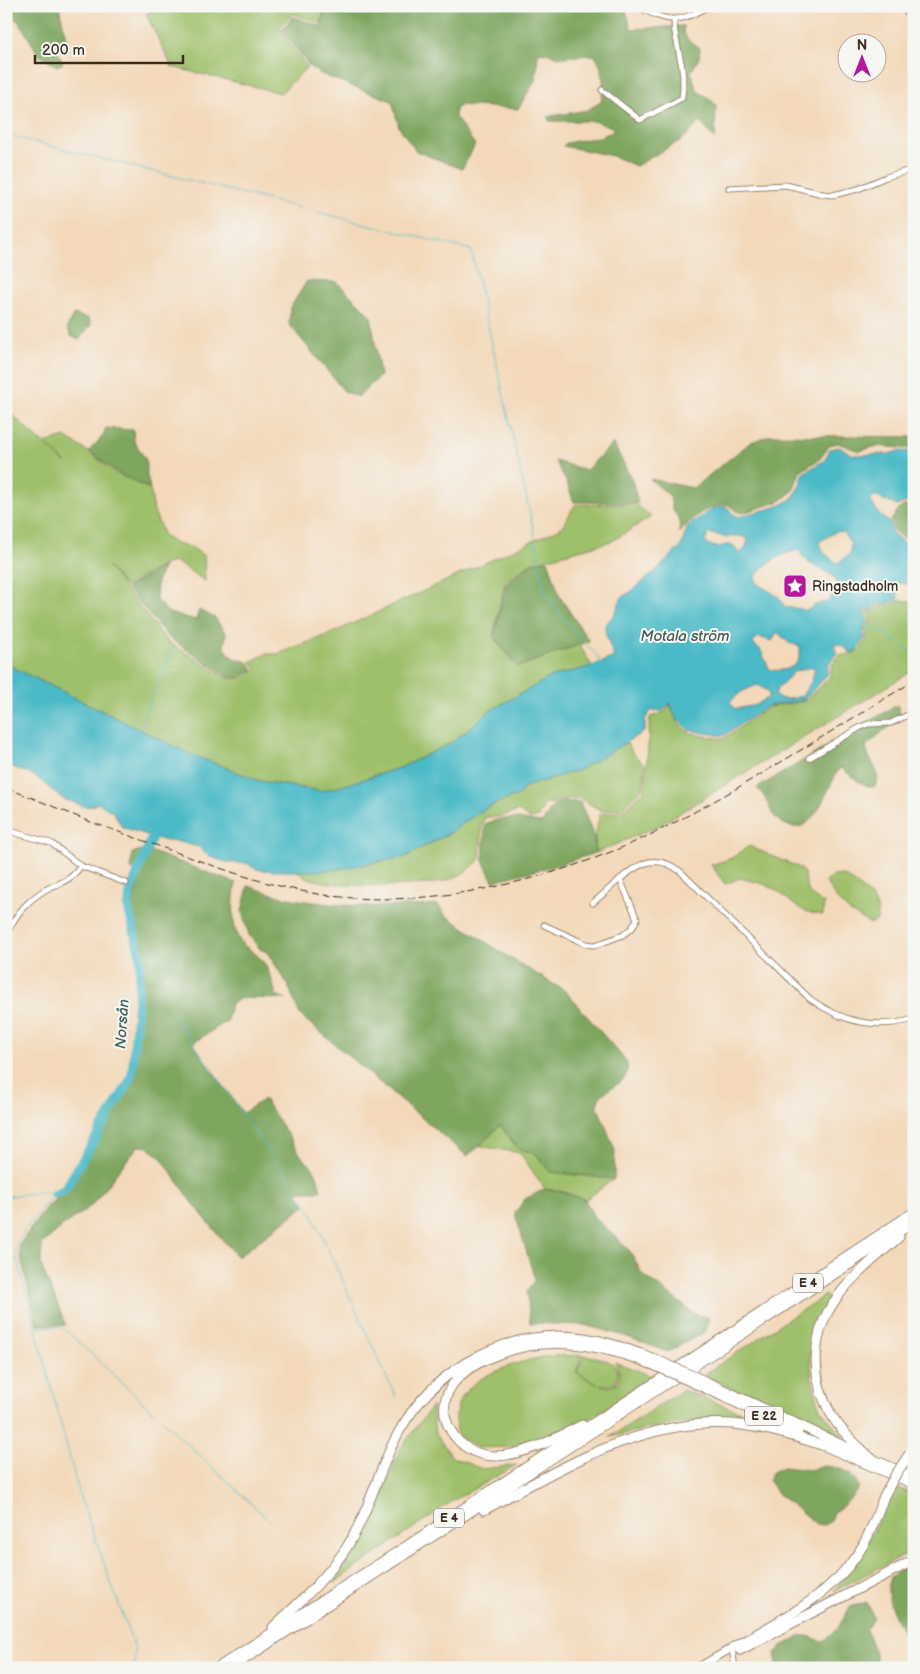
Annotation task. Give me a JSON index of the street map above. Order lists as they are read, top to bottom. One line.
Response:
{"streets":{"highway":["E 4","E 22"]},"water":["Motala ström","Norsån"],"places":{"place":["Ringstadholm"]},"scale_bar":"200 m","north":"top"}
